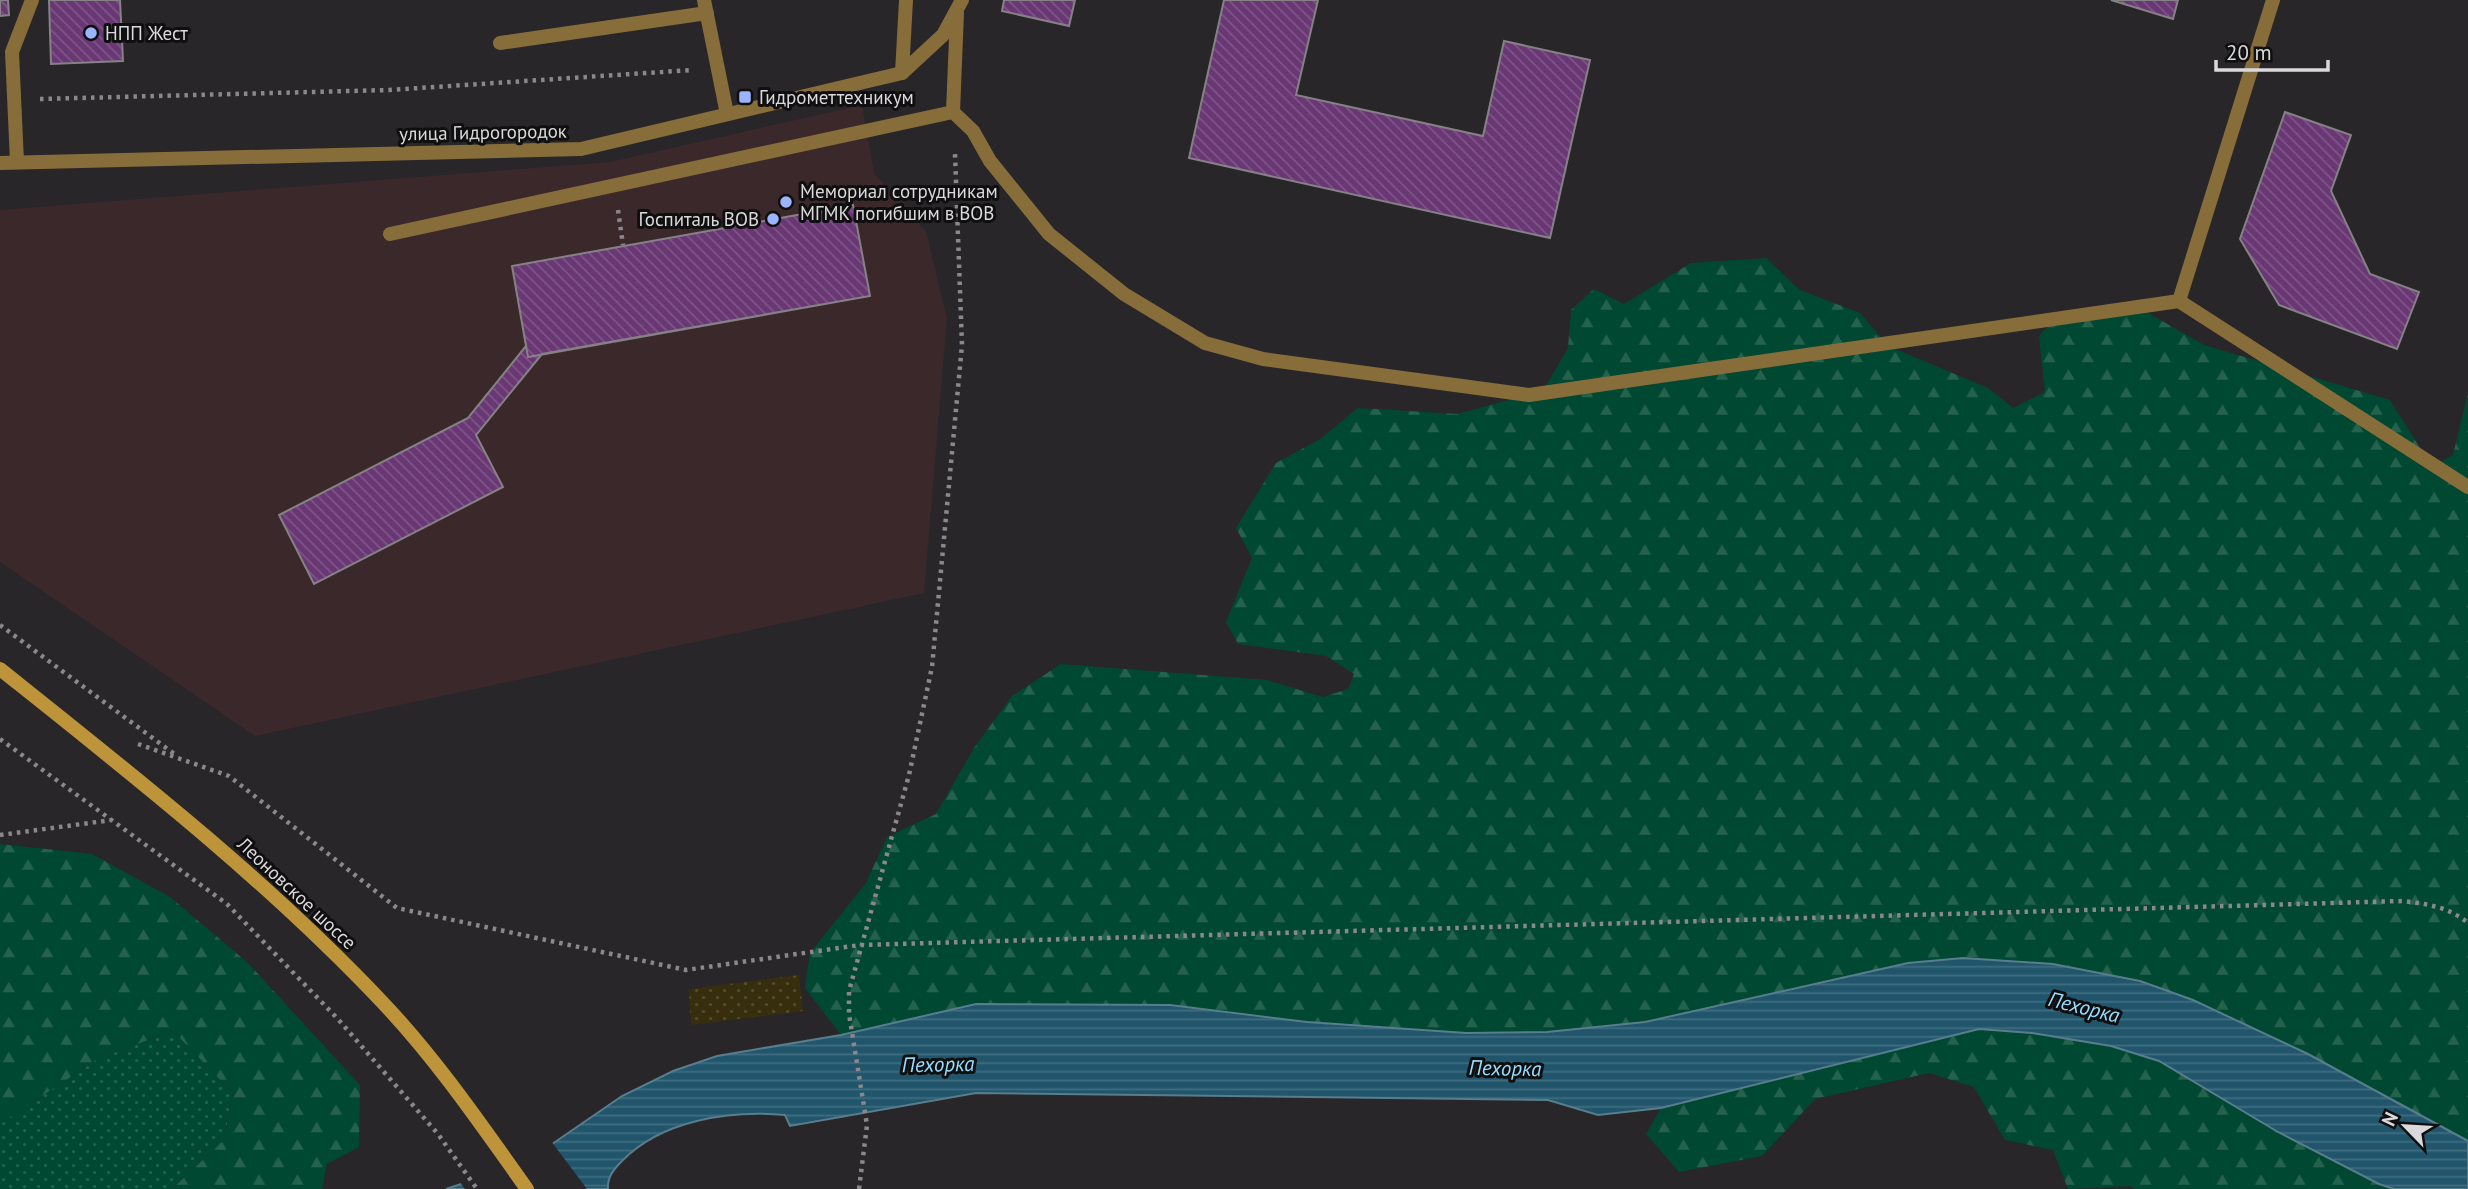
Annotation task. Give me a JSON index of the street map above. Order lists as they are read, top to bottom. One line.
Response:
{"streets":{"main road":["Леоновское шоссе"],"street":["улица Гидрогородок"]},"water":["Пехорка"],"places":{"other":["НПП Жест","Мемориал сотрудникам МГМК погибшим в ВОВ","Госпиталь ВОВ"],"transit":["Гидрометтехникум"]},"scale_bar":"20 m","north":"top left"}
